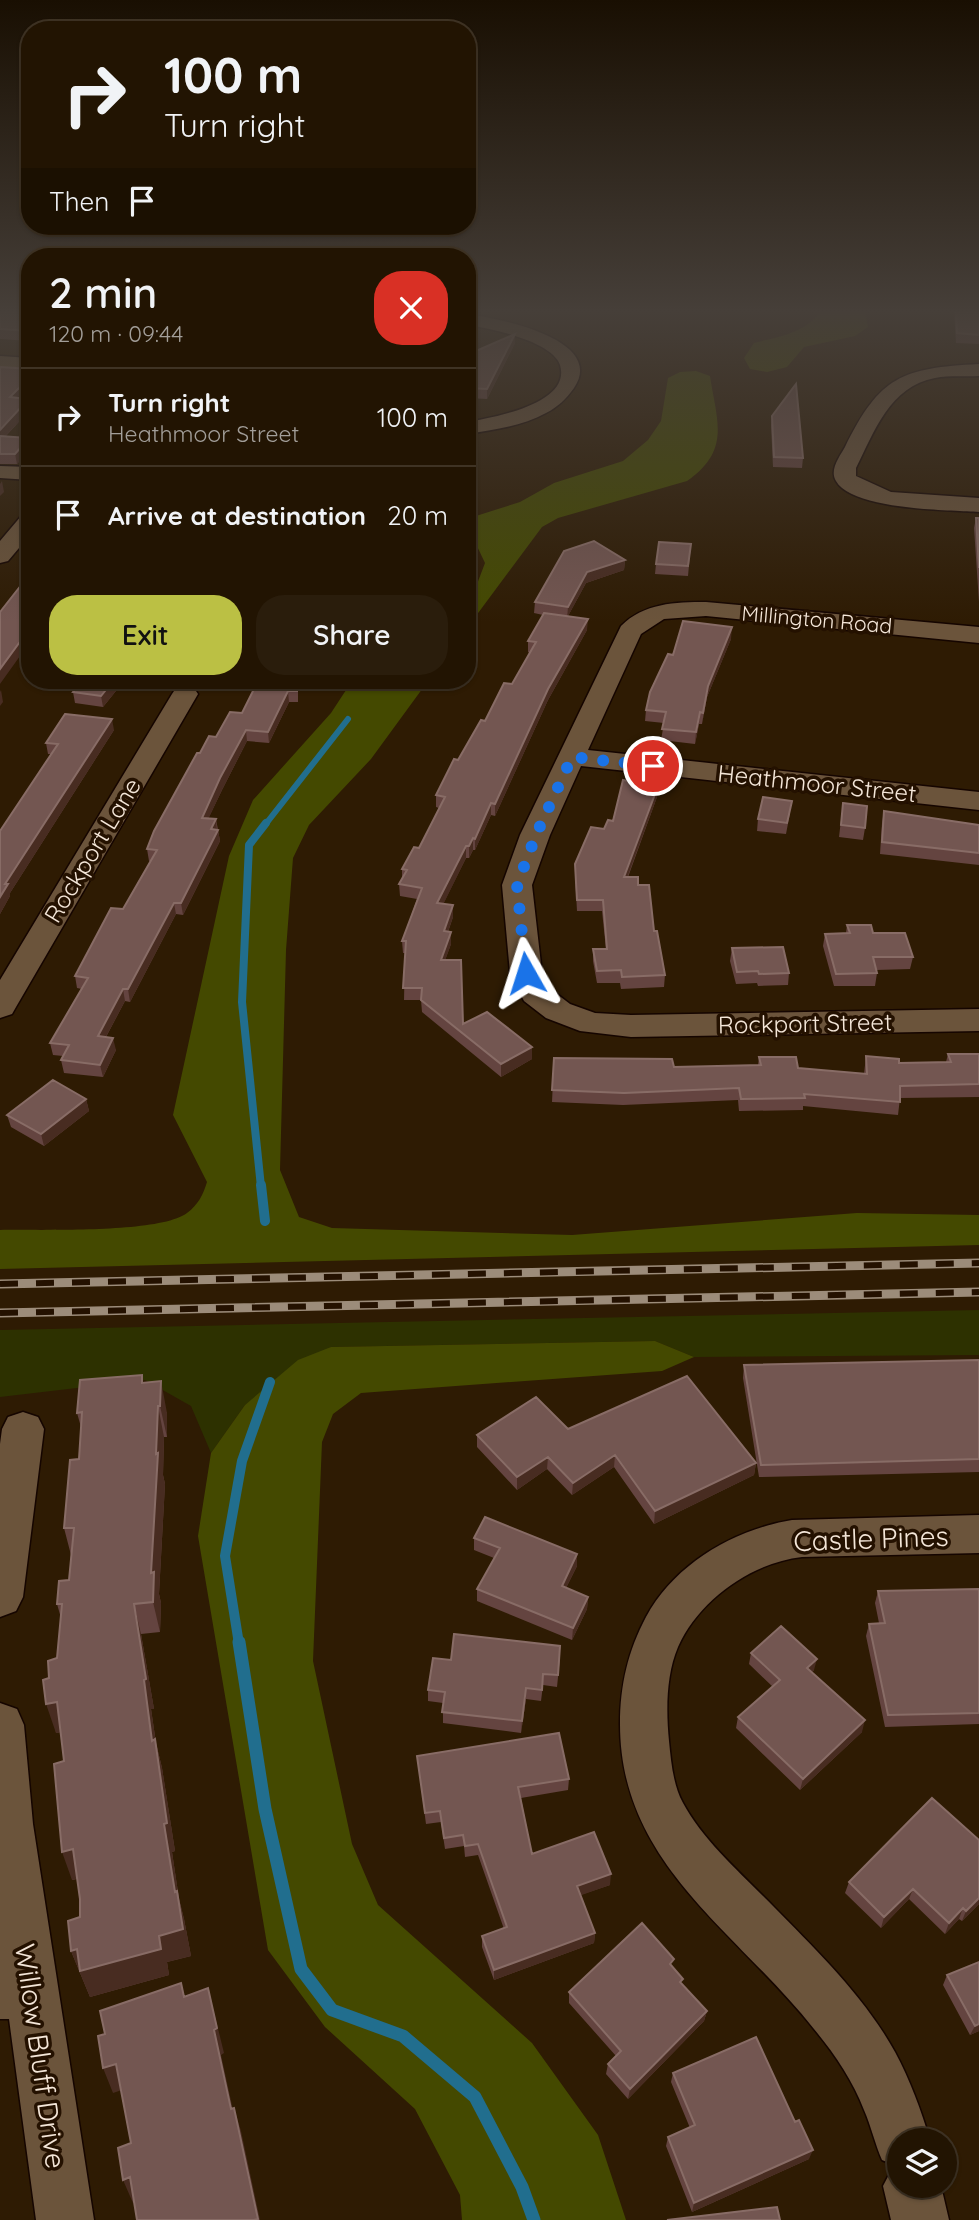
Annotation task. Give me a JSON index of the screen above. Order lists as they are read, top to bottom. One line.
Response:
{"streets":{"street":["Millington Road","Heathmoor Street","Rockport Lane","Rockport Street","Castle Pines","Willow Bluff Drive"]},"crossings":[["Millington Road","Rockport Street"],["Heathmoor Street","Rockport Street"]],"page":{"turn":["100 m","Turn right"],"then":"Then","heading":["2 min","120 m · 09:44"],"list":[{"name":"Turn right","note":"Heathmoor Street","value":"100 m"},{"name":"Arrive at destination","value":"20 m"}],"buttons":["Exit","Share"]}}
